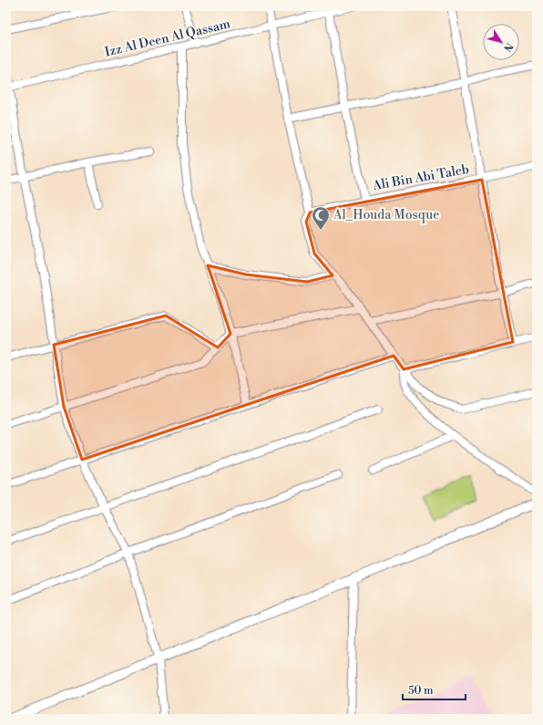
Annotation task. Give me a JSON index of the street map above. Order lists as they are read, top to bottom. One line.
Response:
{"streets":{"street":["Izz Al Deen Al Qassam","Ali Bin Abi Taleb"]},"places":{"mosque":["Al_Houda Mosque"]},"scale_bar":"50 m","north":"bottom right"}
